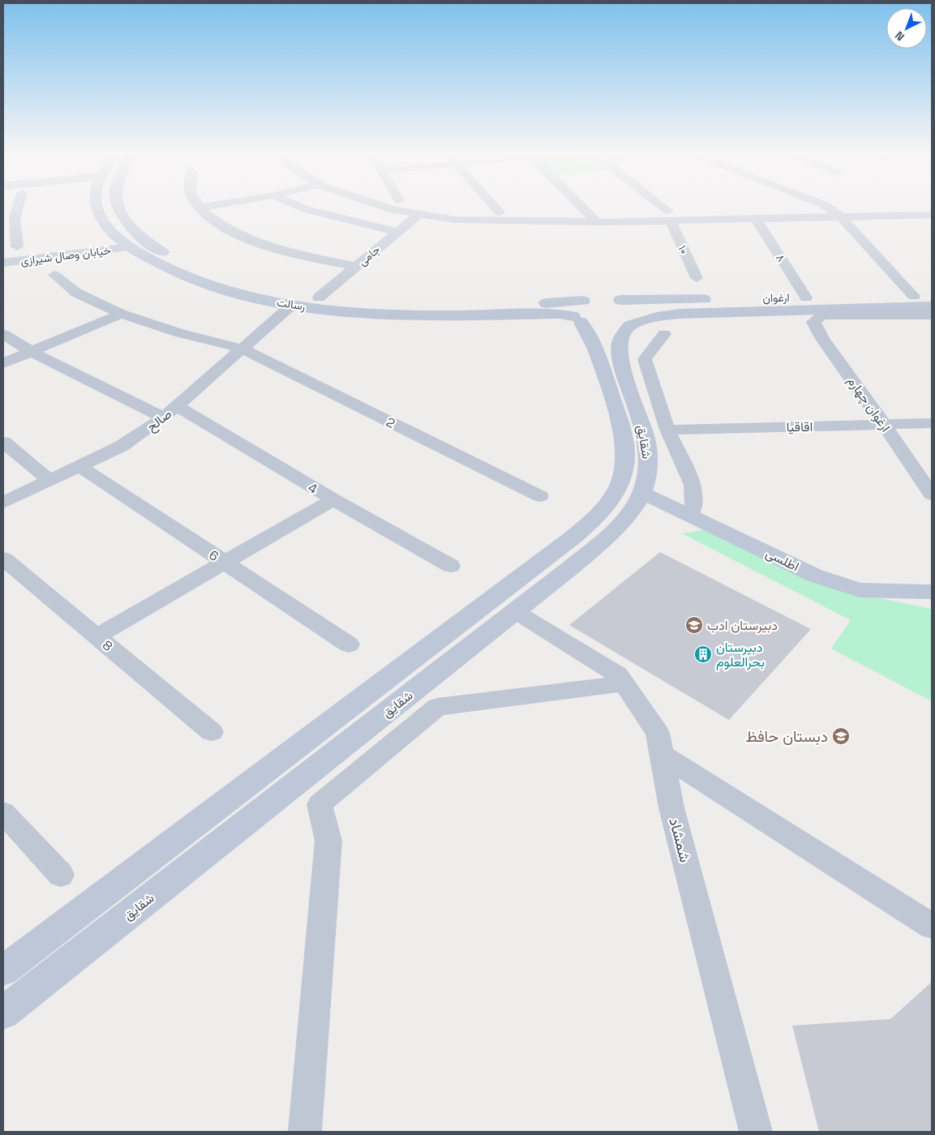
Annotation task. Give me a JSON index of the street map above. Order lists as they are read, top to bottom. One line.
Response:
{"streets":{"main road":["ارغوان","رسالت","شقایق","اطلسی"],"street":["۱۰","خیابان وصال شیرازی","جامی","۸","ارغوان چهارم","صالح","2","اقاقیا","4","6","8","شمشاد"]},"crossings":[["خیابان وصال شیرازی","رسالت"],["جامی","رسالت"],["۸","ارغوان"],["ارغوان","رسالت"],["ارغوان","شقایق"],["رسالت","صالح"],["رسالت","شقایق"],["ارغوان چهارم","اقاقیا"],["صالح","2"],["صالح","4"],["صالح","6"],["شقایق","اطلسی"],["شقایق","شمشاد"]],"places":{"school or university":["دبیرستان ادب","دبستان حافظ"],"building":["دبیرستان بحرالعلوم"]},"north":"bottom left"}
